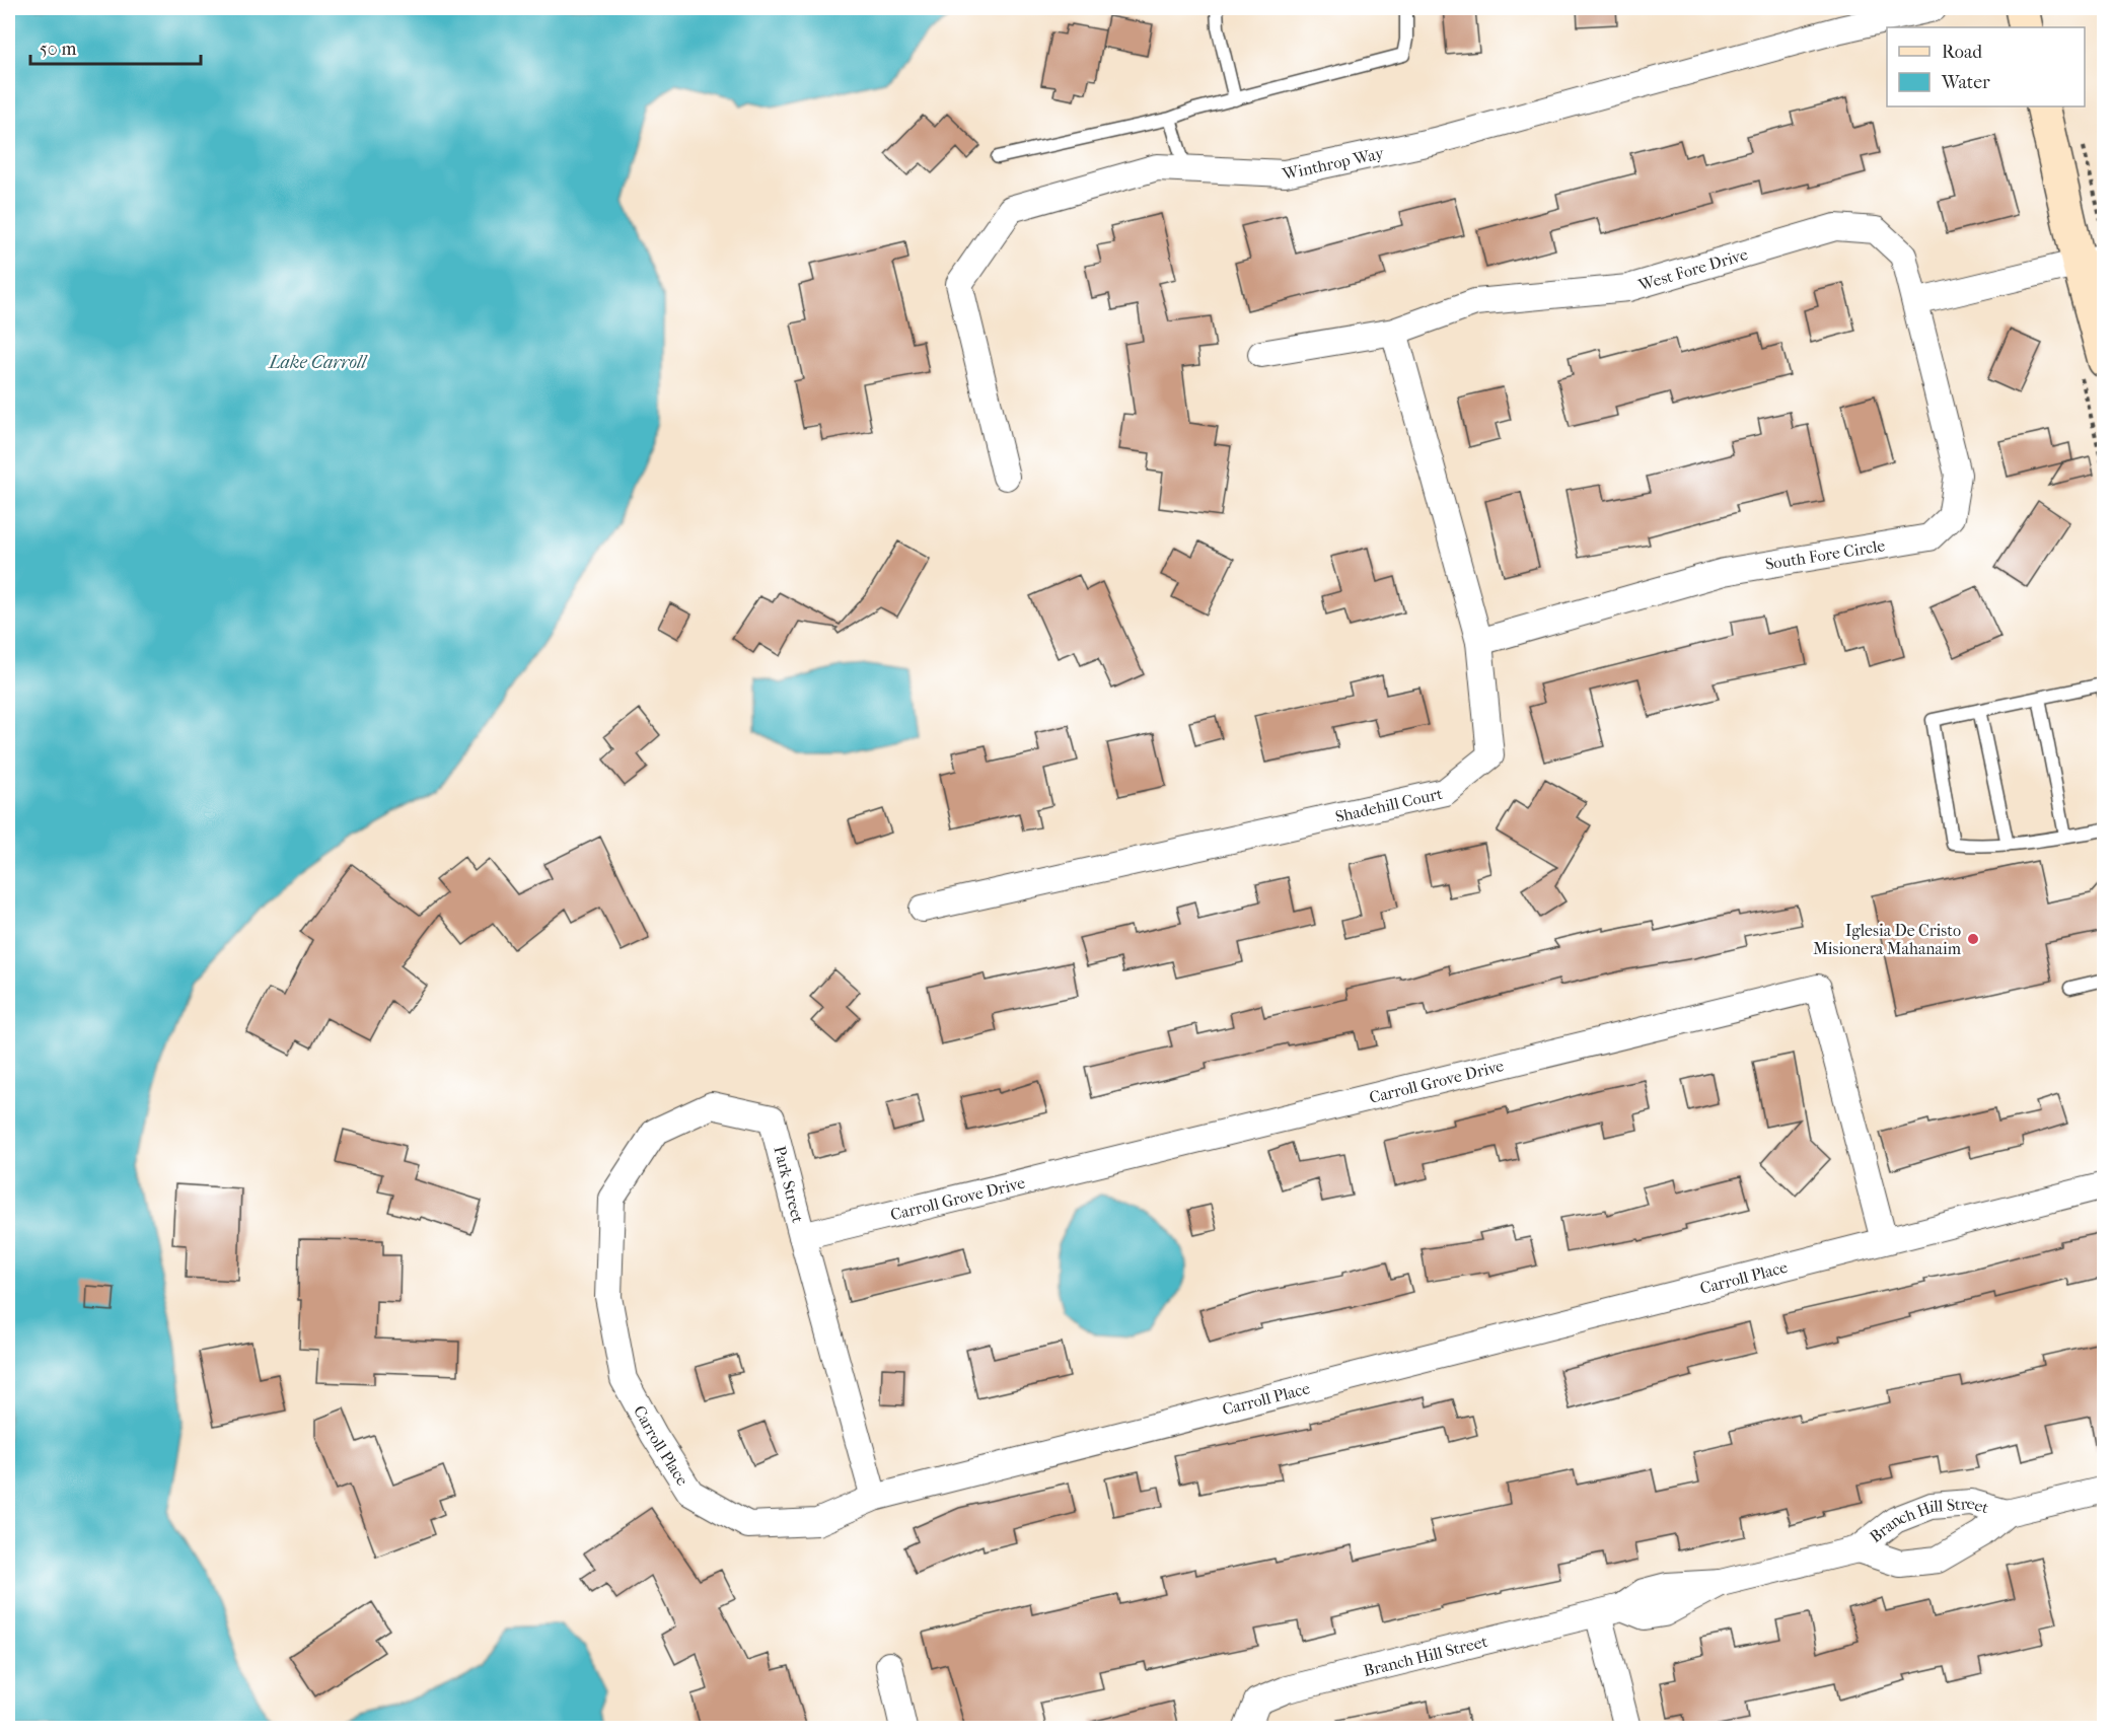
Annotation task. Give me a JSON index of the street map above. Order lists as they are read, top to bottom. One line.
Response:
{"streets":{"street":["Winthrop Way","West Fore Drive","South Fore Circle","Shadehill Court","Carroll Grove Drive","Park Street","Carroll Place","Branch Hill Street"]},"crossings":[["West Fore Drive","South Fore Circle"],["West Fore Drive","Shadehill Court"],["South Fore Circle","Shadehill Court"],["Carroll Grove Drive","Park Street"],["Carroll Grove Drive","Carroll Place"],["Park Street","Carroll Place"]],"water":["Lake Carroll"],"places":["Iglesia De Cristo Misionera Mahanaim"],"legend":["Road","Water"],"scale_bar":"50 m"}
